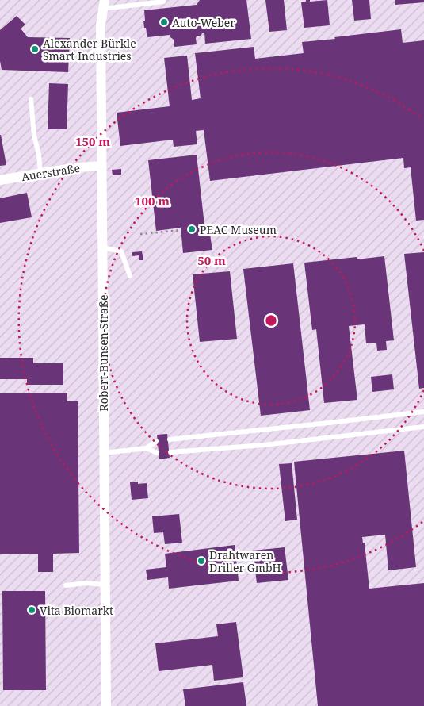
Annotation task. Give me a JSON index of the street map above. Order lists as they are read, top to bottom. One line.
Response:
{"streets":{"street":["Auerstraße","Robert-Bunsen-Straße"]},"crossings":[["Auerstraße","Robert-Bunsen-Straße"]],"places":["Auto-Weber","Alexander Bürkle Smart Industries","PEAC Museum","Drahtwaren Driller GmbH","Vita Biomarkt"],"rings":["150 m","100 m","50 m"]}
